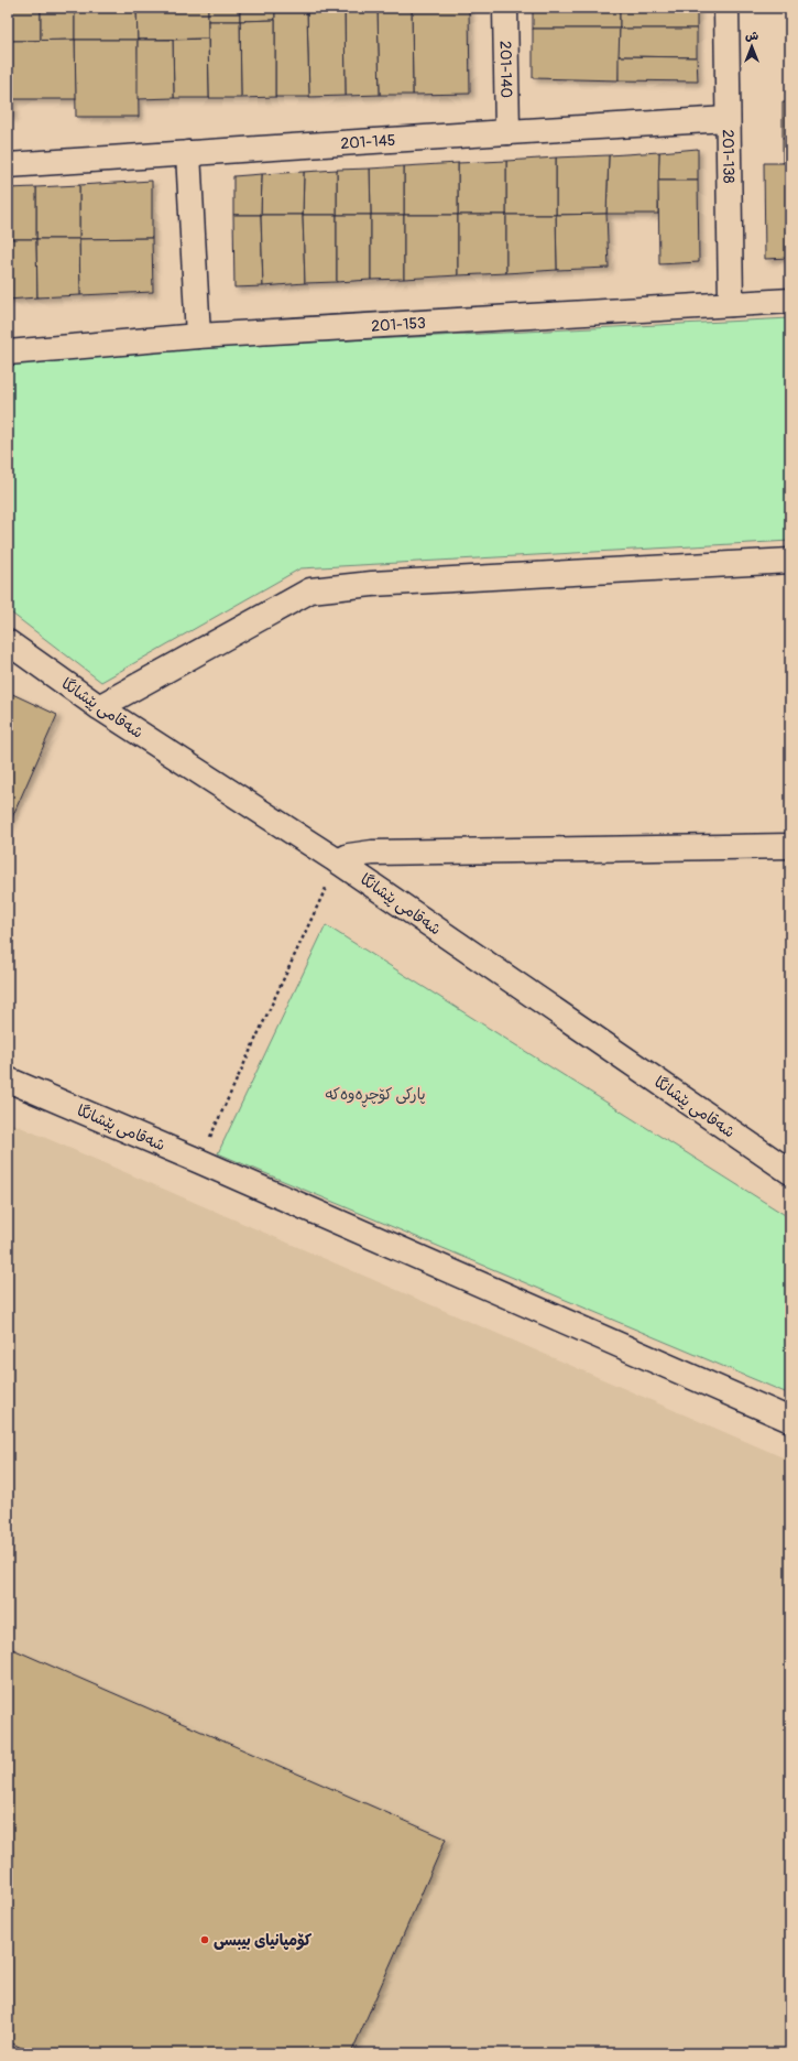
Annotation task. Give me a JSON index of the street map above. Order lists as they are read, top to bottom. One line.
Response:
{"streets":{"street":["201-140","201-145","201-138","201-153","شەقامی پێشانگا"]},"crossings":[["201-140","201-145"],["201-145","201-138"],["201-138","201-153"]],"parks":["پارکی کۆچڕەوەکە"],"places":["كۆمپانیای بیبسی"],"north":"top"}
